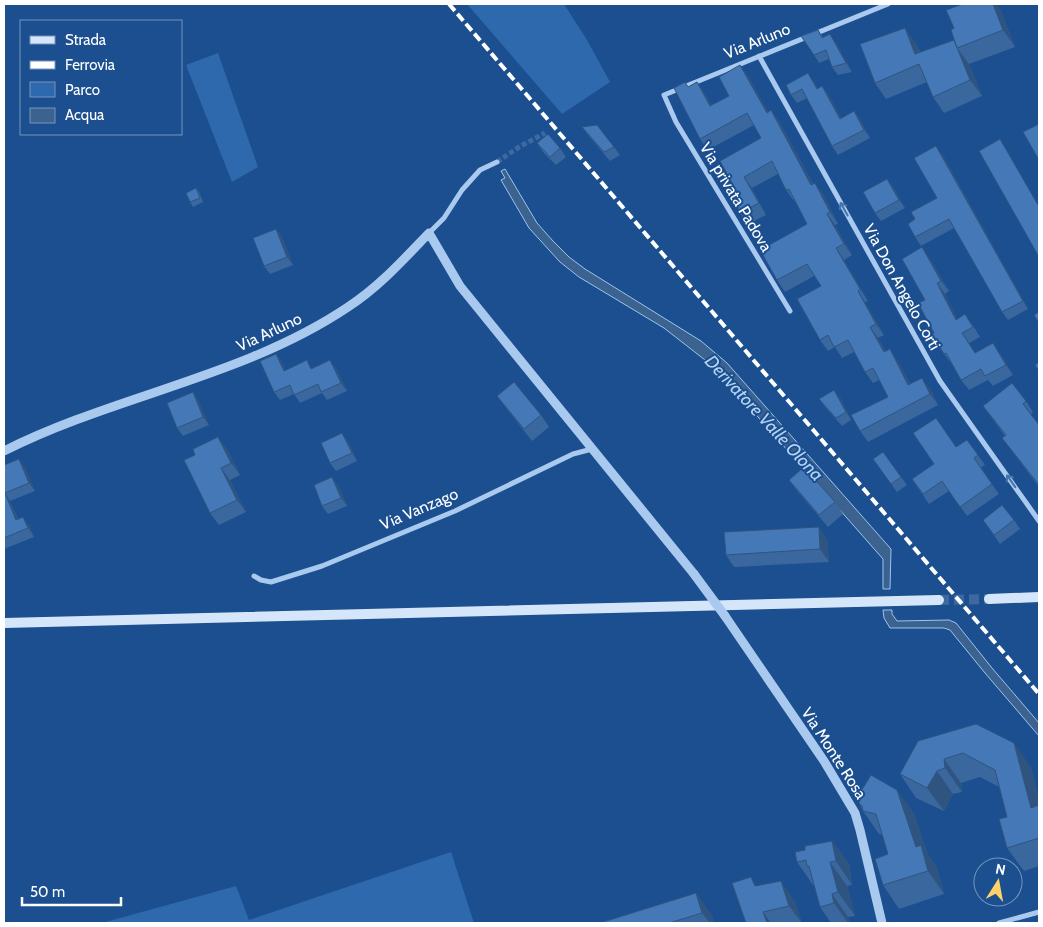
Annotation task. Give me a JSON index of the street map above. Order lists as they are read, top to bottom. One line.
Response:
{"streets":{"street":["Via Arluno","Via privata Padova","Via Don Angelo Corti","Via Vanzago","Via Monte Rosa"]},"crossings":[["Via Arluno","Via privata Padova"],["Via Arluno","Via Don Angelo Corti"],["Via Vanzago","Via Monte Rosa"]],"one_way":["Via Don Angelo Corti"],"water":["Derivatore Valle Olona"],"legend":["Strada","Ferrovia","Parco","Acqua"],"scale_bar":"50 m","north":"top"}
